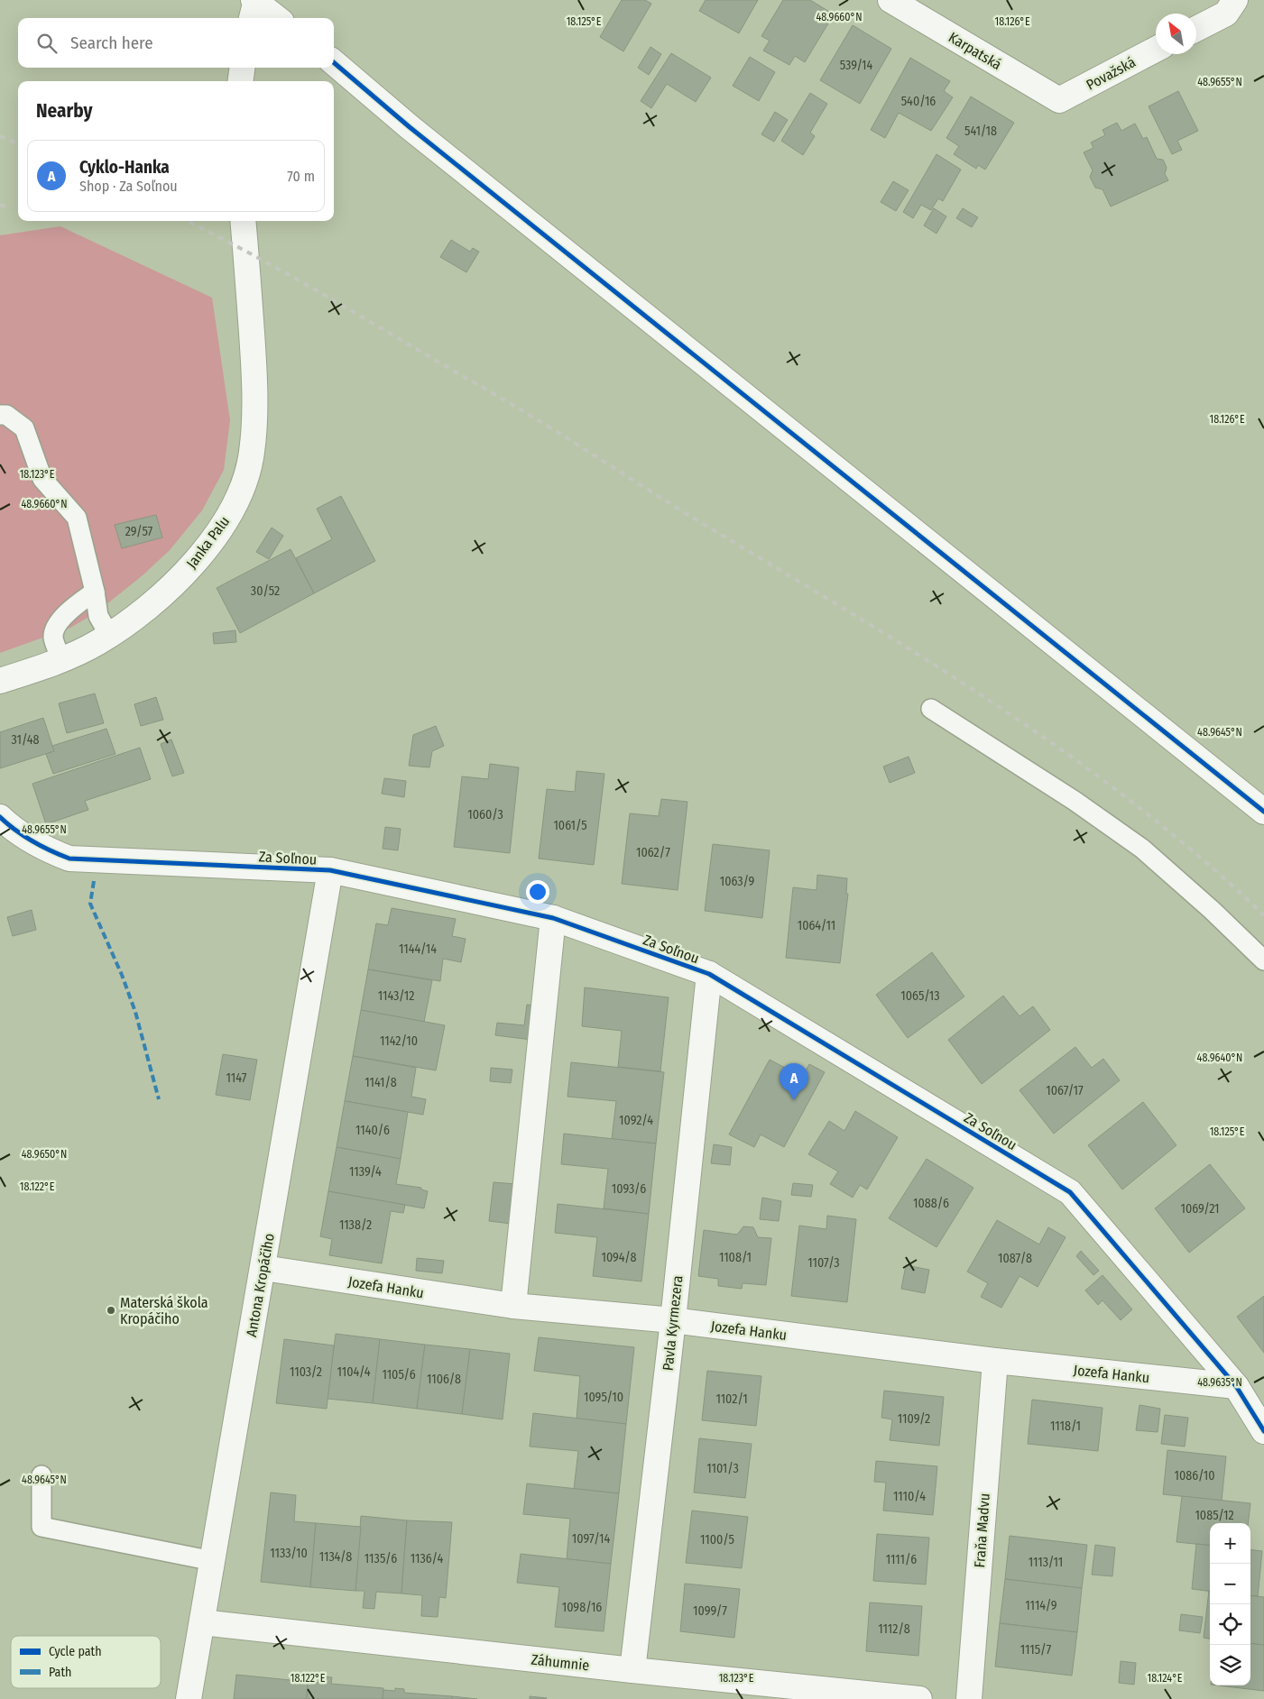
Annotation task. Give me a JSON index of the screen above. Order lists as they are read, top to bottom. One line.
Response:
{"streets":{"street":["Karpatská","Považská","Janka Palu","Za Soľnou","Antona Kropáčiho","Jozefa Hanku","Pavla Kyrmezera","Fraňa Madvu","Záhumnie"]},"crossings":[["Karpatská","Považská"],["Za Soľnou","Antona Kropáčiho"],["Za Soľnou","Jozefa Hanku"],["Za Soľnou","Pavla Kyrmezera"],["Antona Kropáčiho","Jozefa Hanku"],["Antona Kropáčiho","Záhumnie"],["Jozefa Hanku","Pavla Kyrmezera"],["Jozefa Hanku","Fraňa Madvu"],["Pavla Kyrmezera","Záhumnie"]],"places":["Materská škola Kropáčiho"],"house_numbers":["539/14","540/16","541/18","29/57","30/52","31/48","1060/3","1061/5","1062/7","1063/9","1064/11","1144/14","1143/12","1065/13","1142/10","1147","1141/8","1067/17","1092/4","1140/6","1139/4","1093/6","1088/6","1069/21","1138/2","1094/8","1108/1","1087/8","1107/3","1103/2","1104/4","1105/6","1106/8","1095/10","1102/1","1109/2","1118/1","1101/3","1086/10","1110/4","1085/12","1097/14","1100/5","1133/10","1134/8","1135/6","1136/4","1111/6","1113/11","1114/9","1098/16","1099/7","1112/8","1115/7"],"legend":["Cycle path","Path"],"north":"top left","page":{"search":"Search here","heading":"Nearby","list":[{"mark":"A","name":"Cyklo-Hanka","note":"Shop · Za Soľnou","value":"70 m"}],"pins":"A","map_buttons":["+","−"]},"coordinates":["48.9660°N","18.125°E","18.126°E","48.9655°N","18.123°E","48.9645°N","48.9640°N","48.9650°N","18.122°E","48.9635°N","18.124°E"]}
